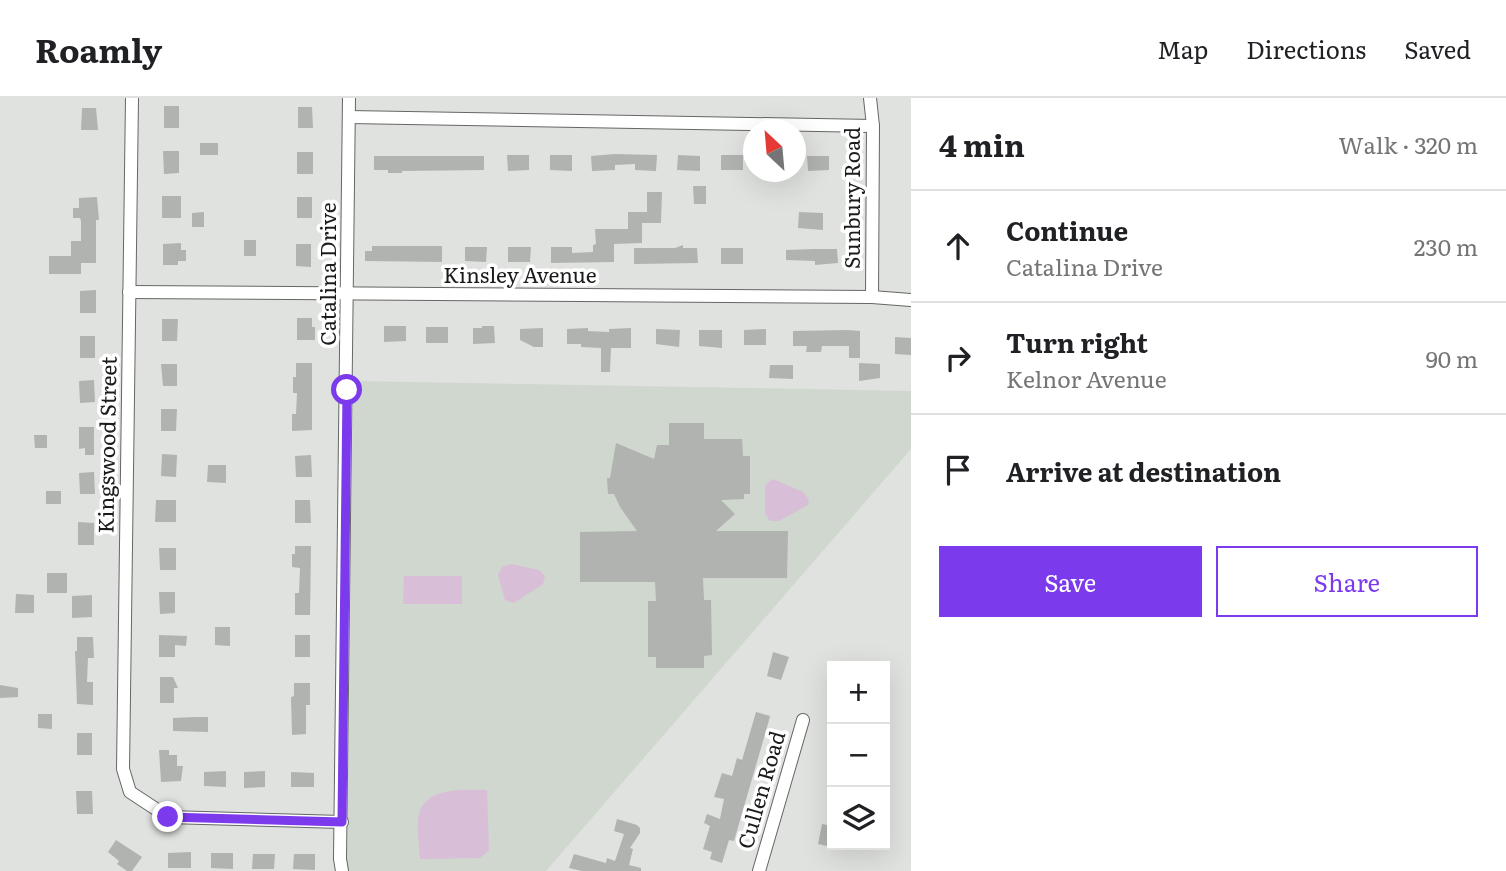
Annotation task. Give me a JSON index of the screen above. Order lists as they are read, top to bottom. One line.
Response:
{"streets":{"street":["Sunbury Road","Catalina Drive","Kinsley Avenue","Kingswood Street","Cullen Road"]},"crossings":[["Sunbury Road","Kinsley Avenue"],["Catalina Drive","Kinsley Avenue"],["Catalina Drive","Kingswood Street"],["Kinsley Avenue","Kingswood Street"]],"north":"top left","page":{"header":"Roamly","nav":["Map","Directions","Saved"],"heading":["4 min","Walk · 320 m"],"list":[["Continue","Catalina Drive","230 m"],["Turn right","Kelnor Avenue","90 m"],"Arrive at destination"],"buttons":["Save","Share"],"map_buttons":["+","−"]}}
